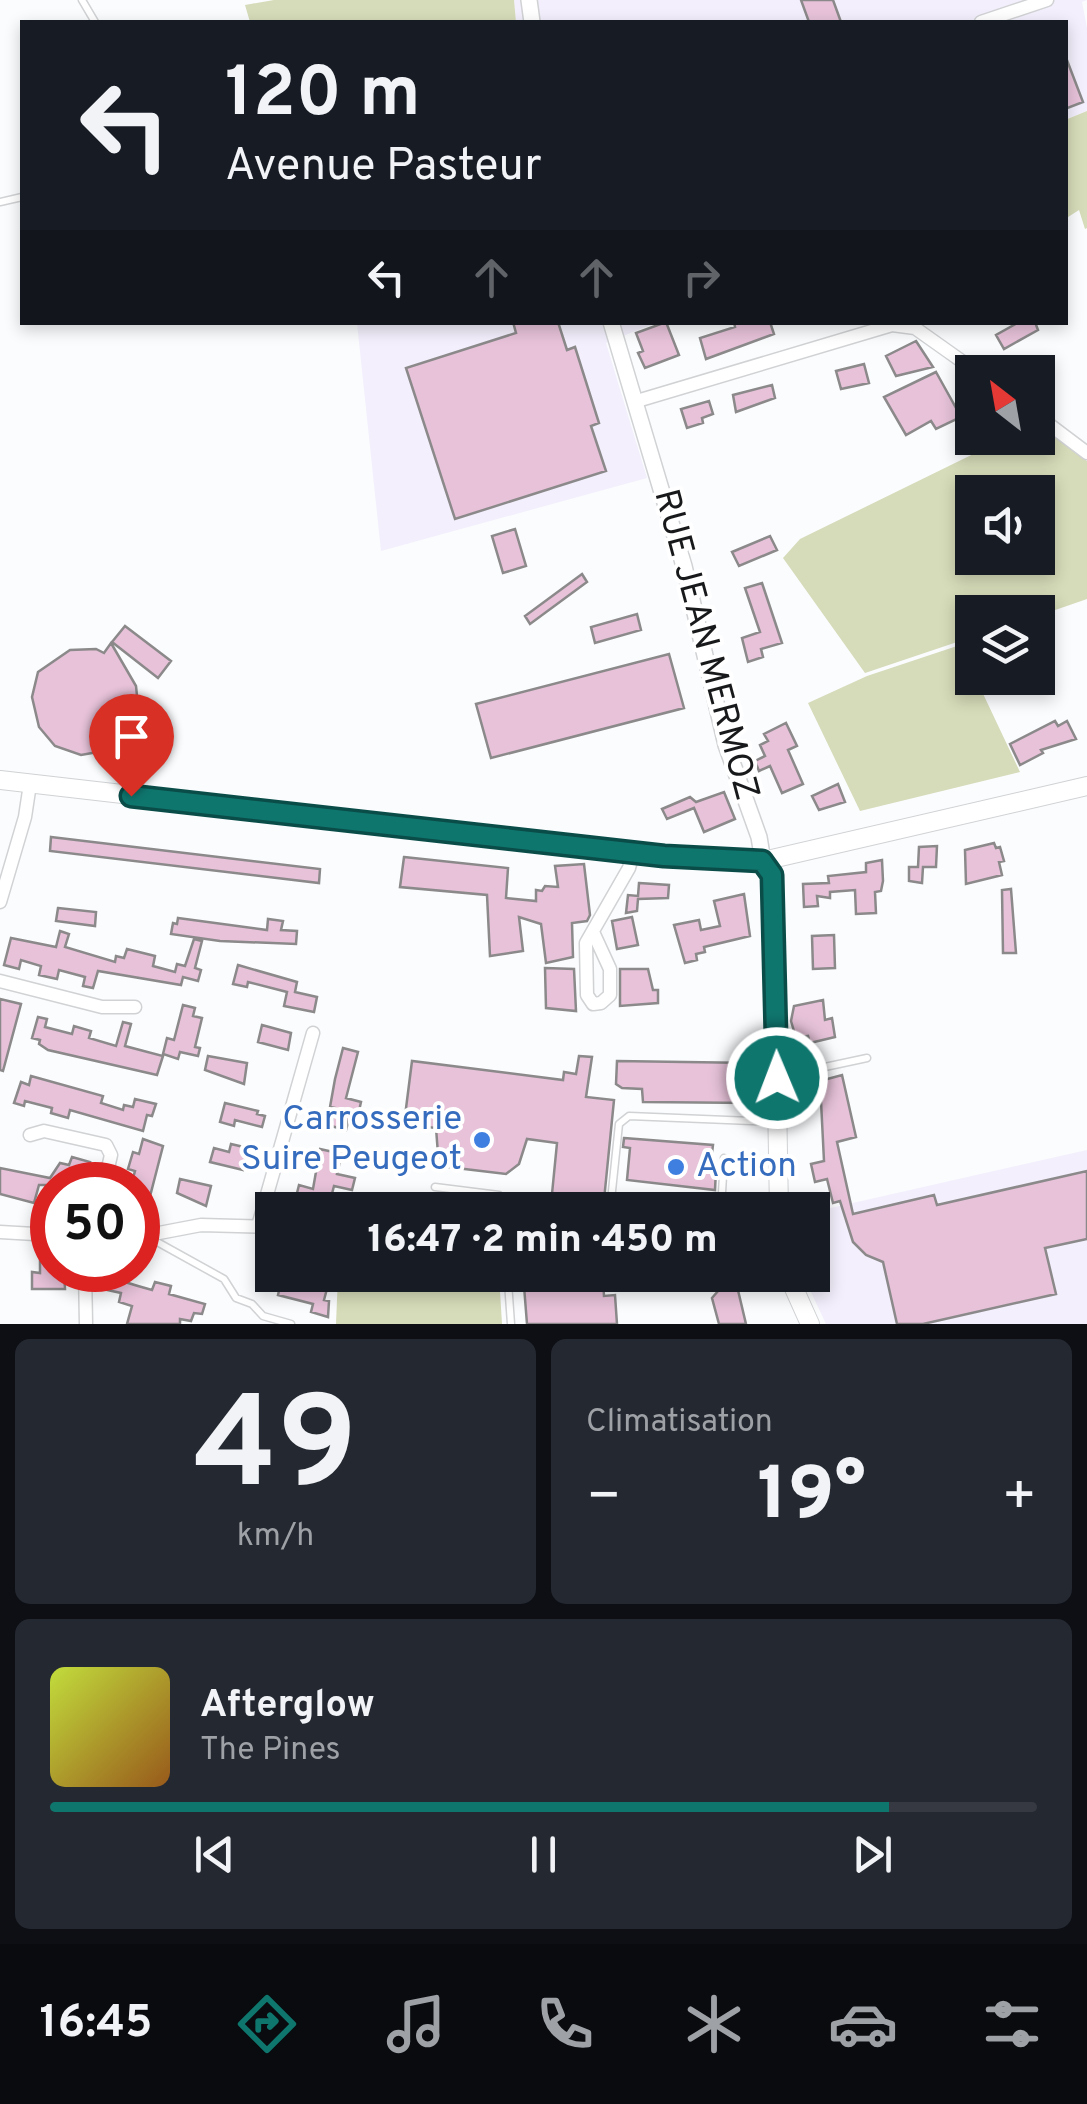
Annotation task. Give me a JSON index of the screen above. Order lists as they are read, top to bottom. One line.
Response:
{"streets":{"main road":["RUE JEAN MERMOZ"]},"places":["Carrosserie Suire Peugeot","Action"],"north":"top left","page":{"turn":["120 m","Avenue Pasteur"],"limit":"50","trip":"16:47 · 2 min · 450 m","tile":[["49","km/h"],"Climatisation"],"heat":["−","19°","+"],"song":["Afterglow","The Pines"],"tabs":"16:45"}}
